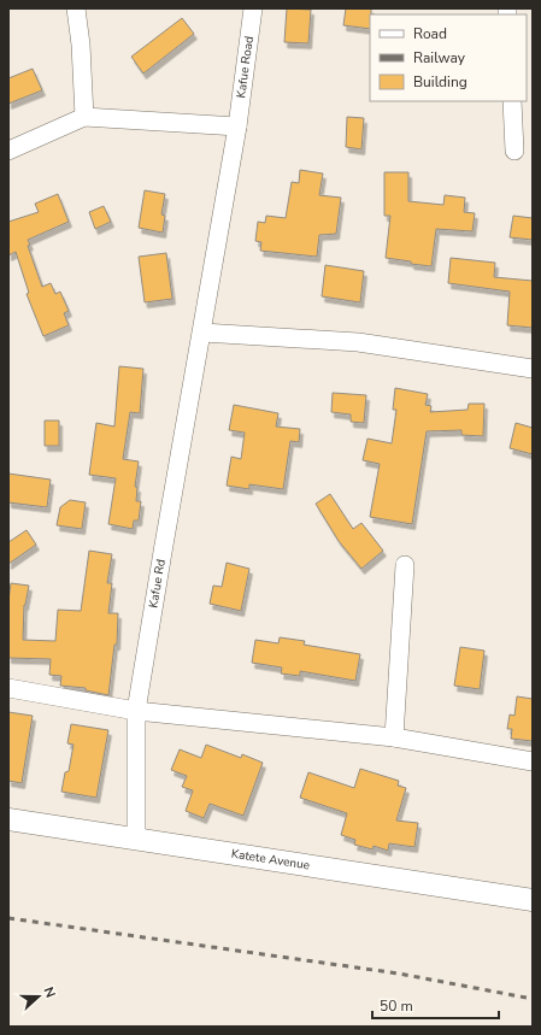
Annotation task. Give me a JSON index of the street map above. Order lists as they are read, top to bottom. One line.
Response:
{"streets":{"street":["Kafue Road","Kafue Rd","Katete Avenue"]},"crossings":[["Kafue Road","Kafue Rd"],["Kafue Rd","Katete Avenue"]],"legend":["Road","Railway","Building"],"scale_bar":"50 m","north":"right"}
